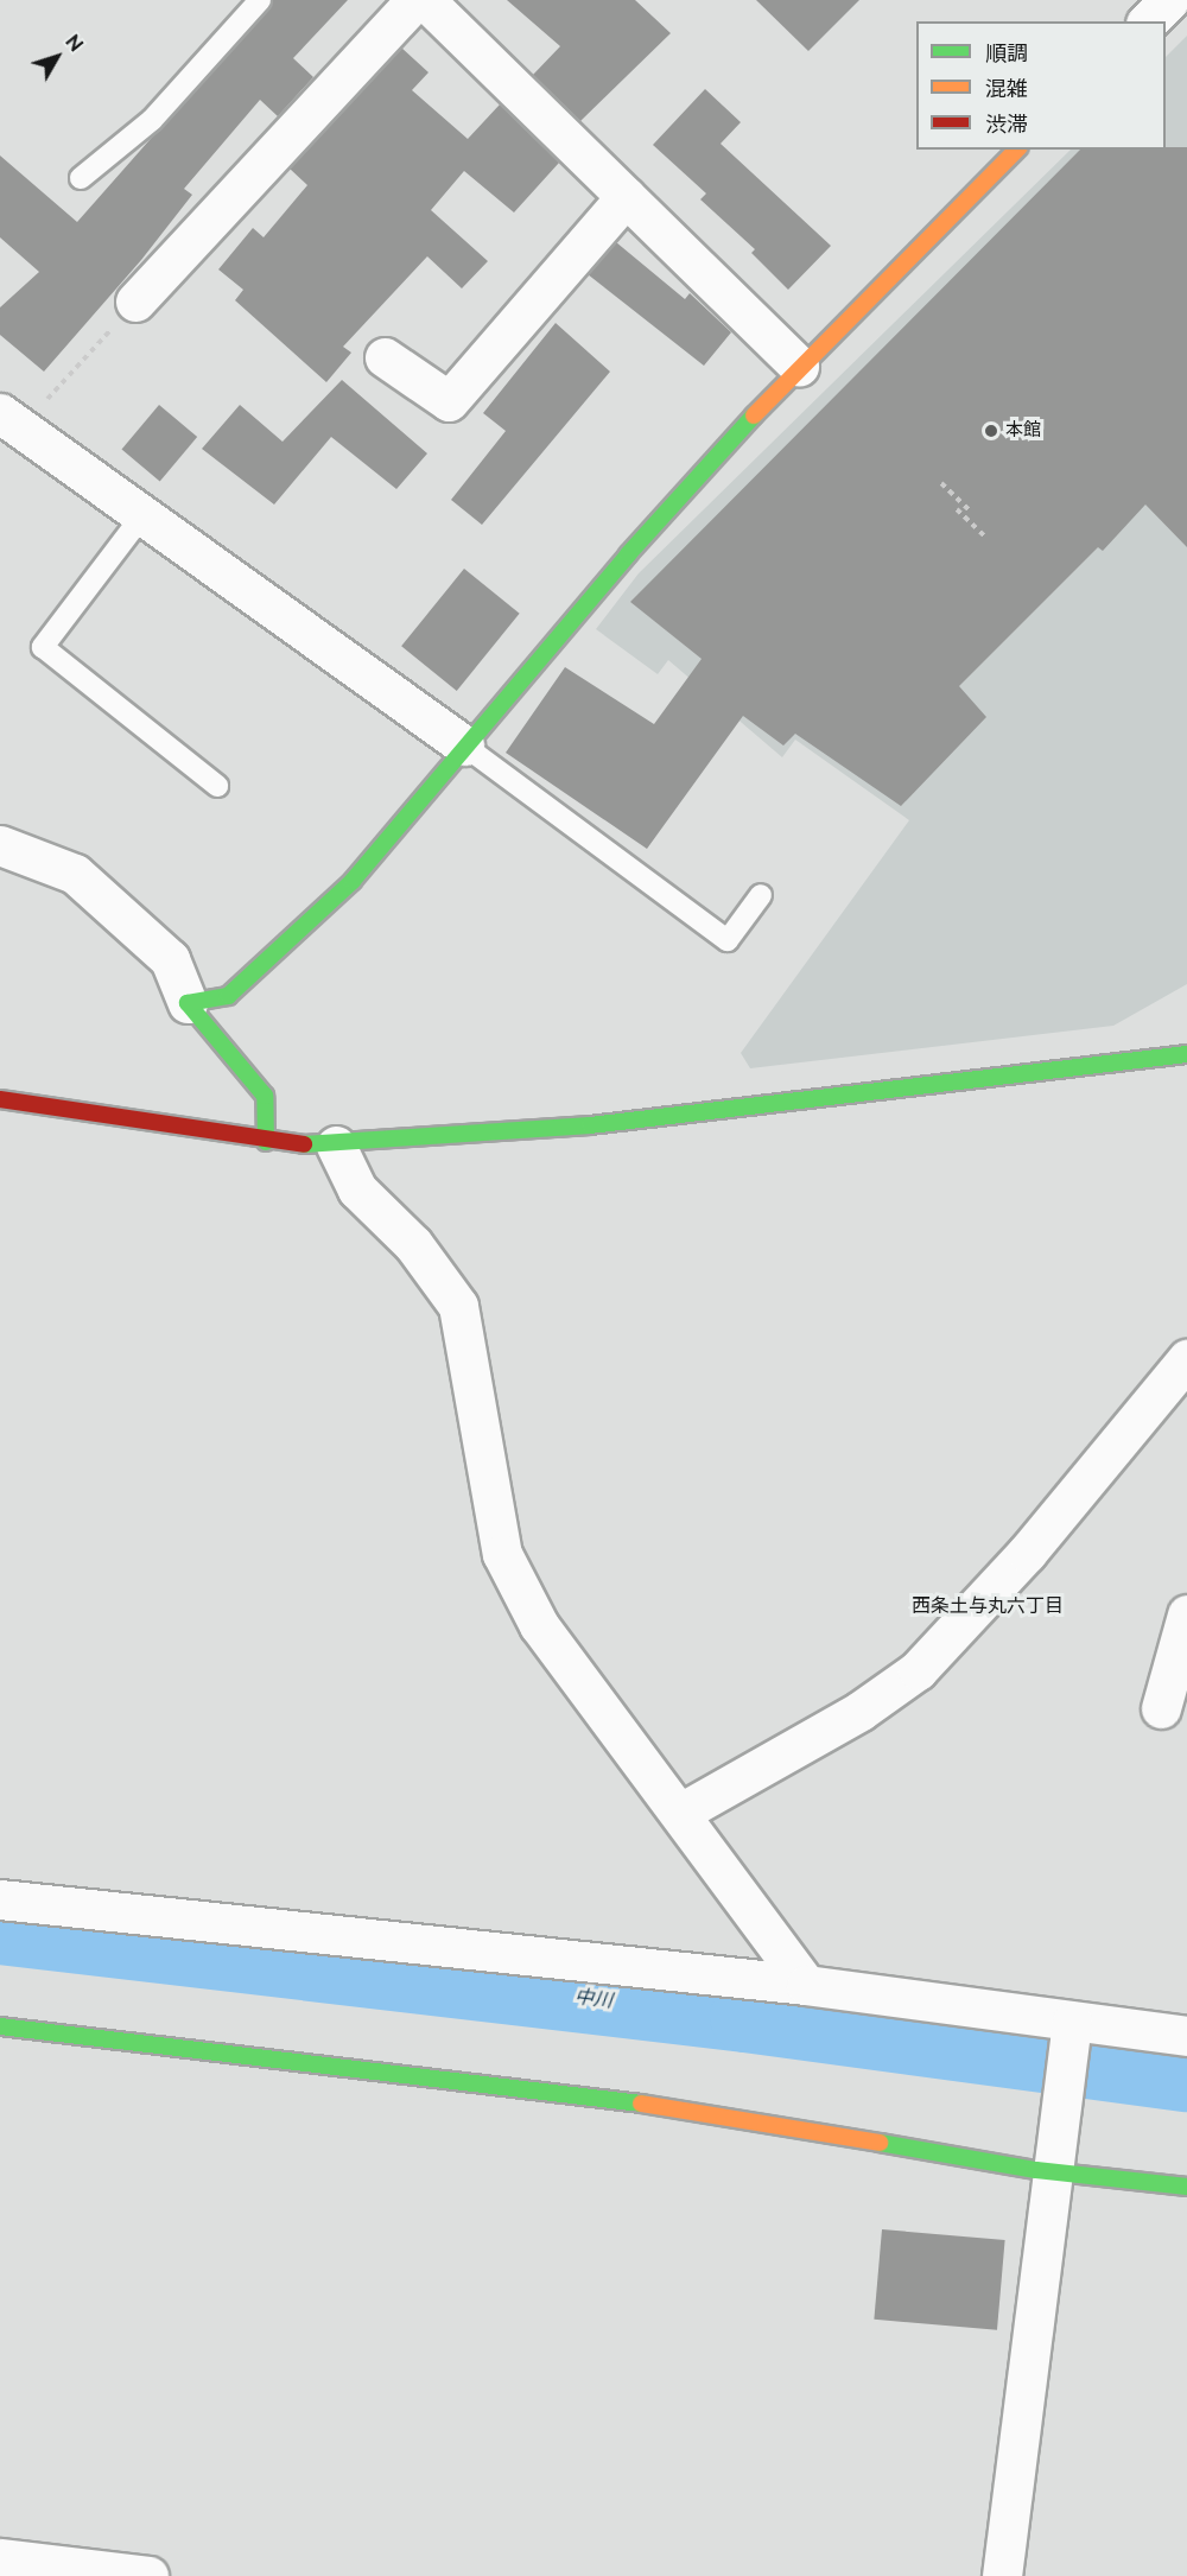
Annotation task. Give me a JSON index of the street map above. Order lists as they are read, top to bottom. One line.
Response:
{"districts":["西条土与丸六丁目"],"water":["中川"],"places":["本館"],"legend":["順調","混雑","渋滞"],"north":"top right"}
